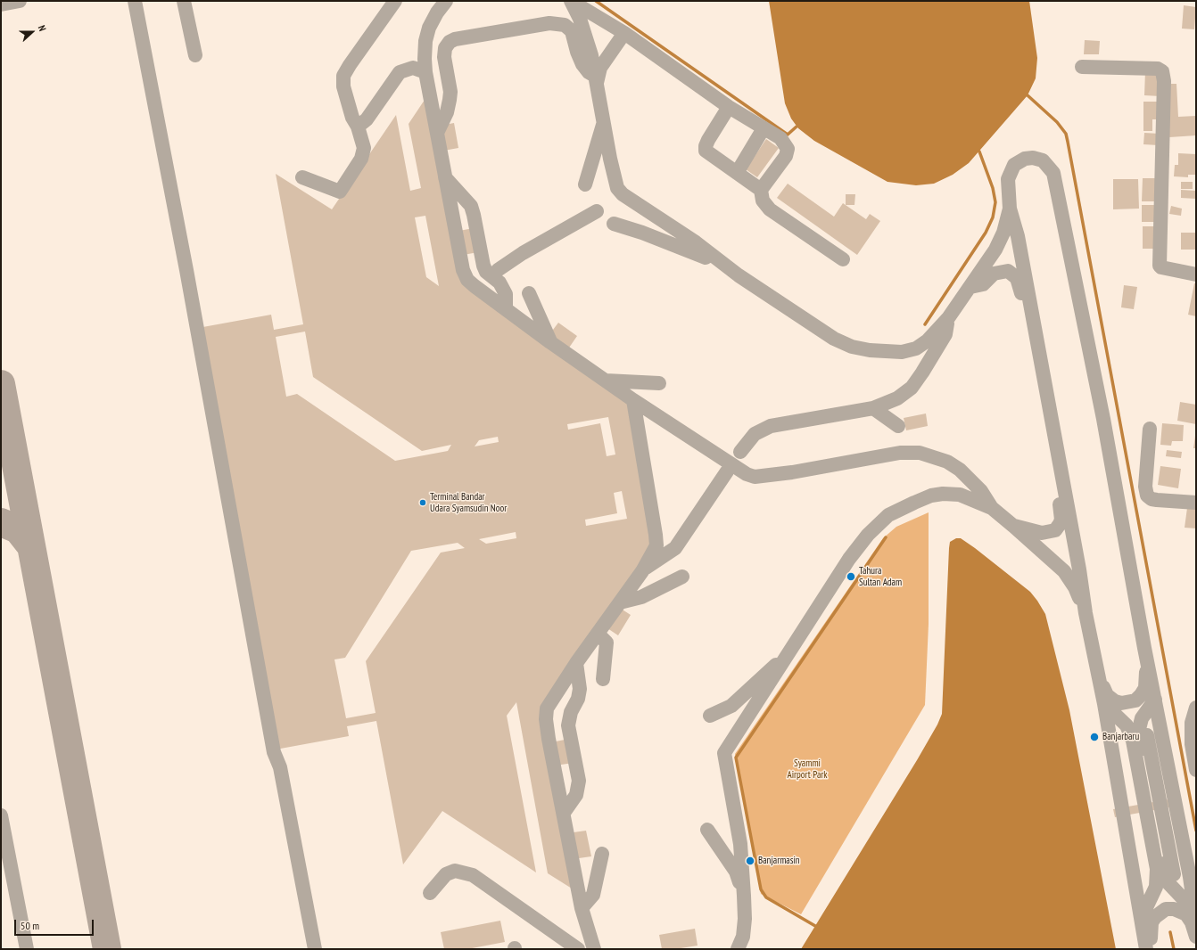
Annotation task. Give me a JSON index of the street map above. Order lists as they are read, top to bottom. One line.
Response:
{"parks":["Syammi Airport Park"],"places":["Terminal Bandar Udara Syamsudin Noor","Tahura Sultan Adam","Banjarbaru","Banjarmasin"],"scale_bar":"50 m","north":"right"}
